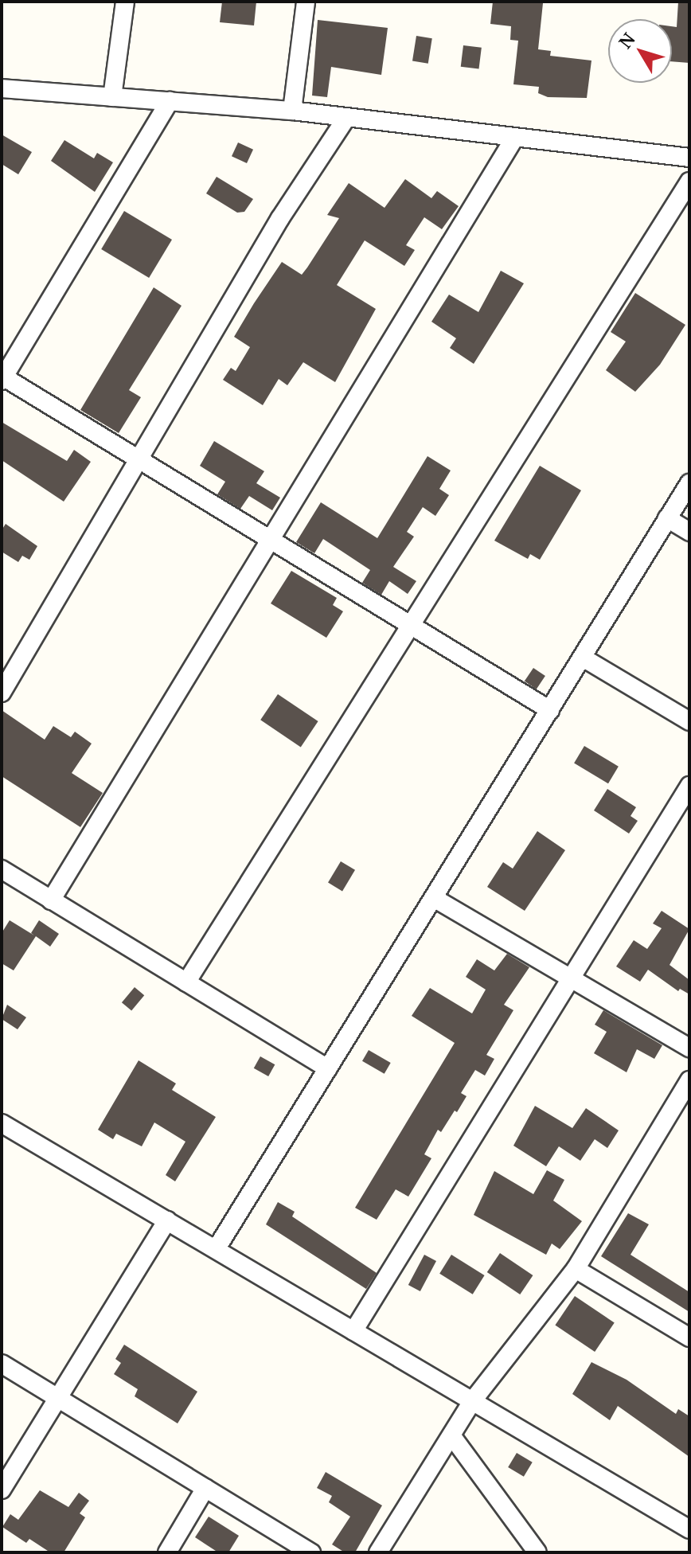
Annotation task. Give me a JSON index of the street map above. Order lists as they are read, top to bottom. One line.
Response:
{"north":"top left"}
